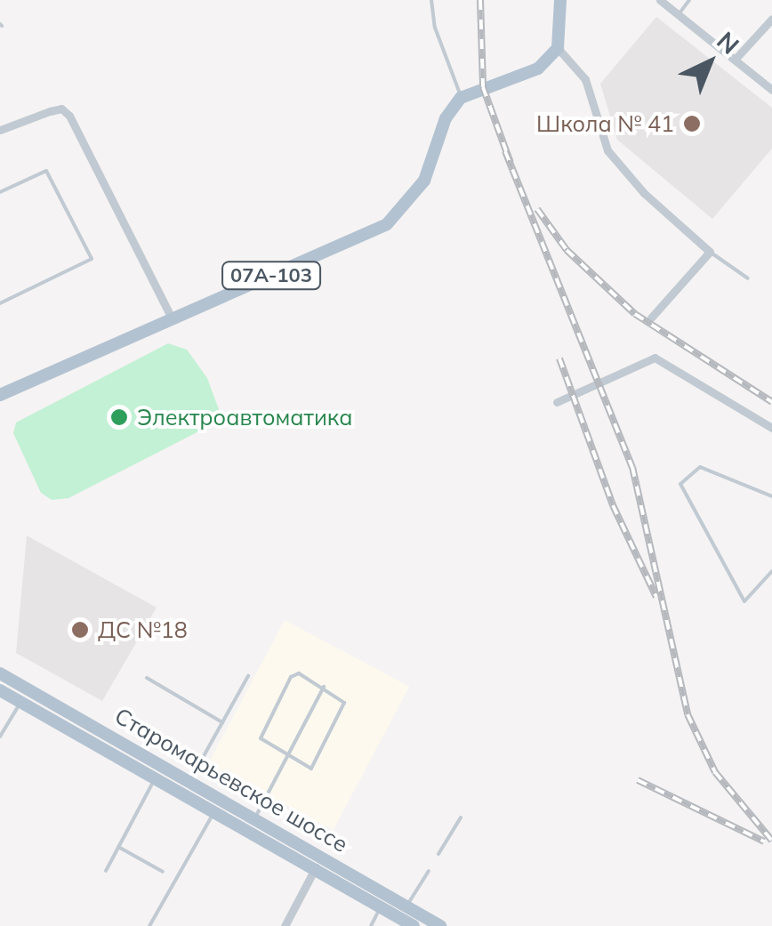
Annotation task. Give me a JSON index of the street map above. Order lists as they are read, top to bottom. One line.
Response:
{"streets":{"main road":["07А-103","Старомарьевское шоссе"]},"places":["Школа № 41","Электроавтоматика","ДС №18"],"north":"top right"}
